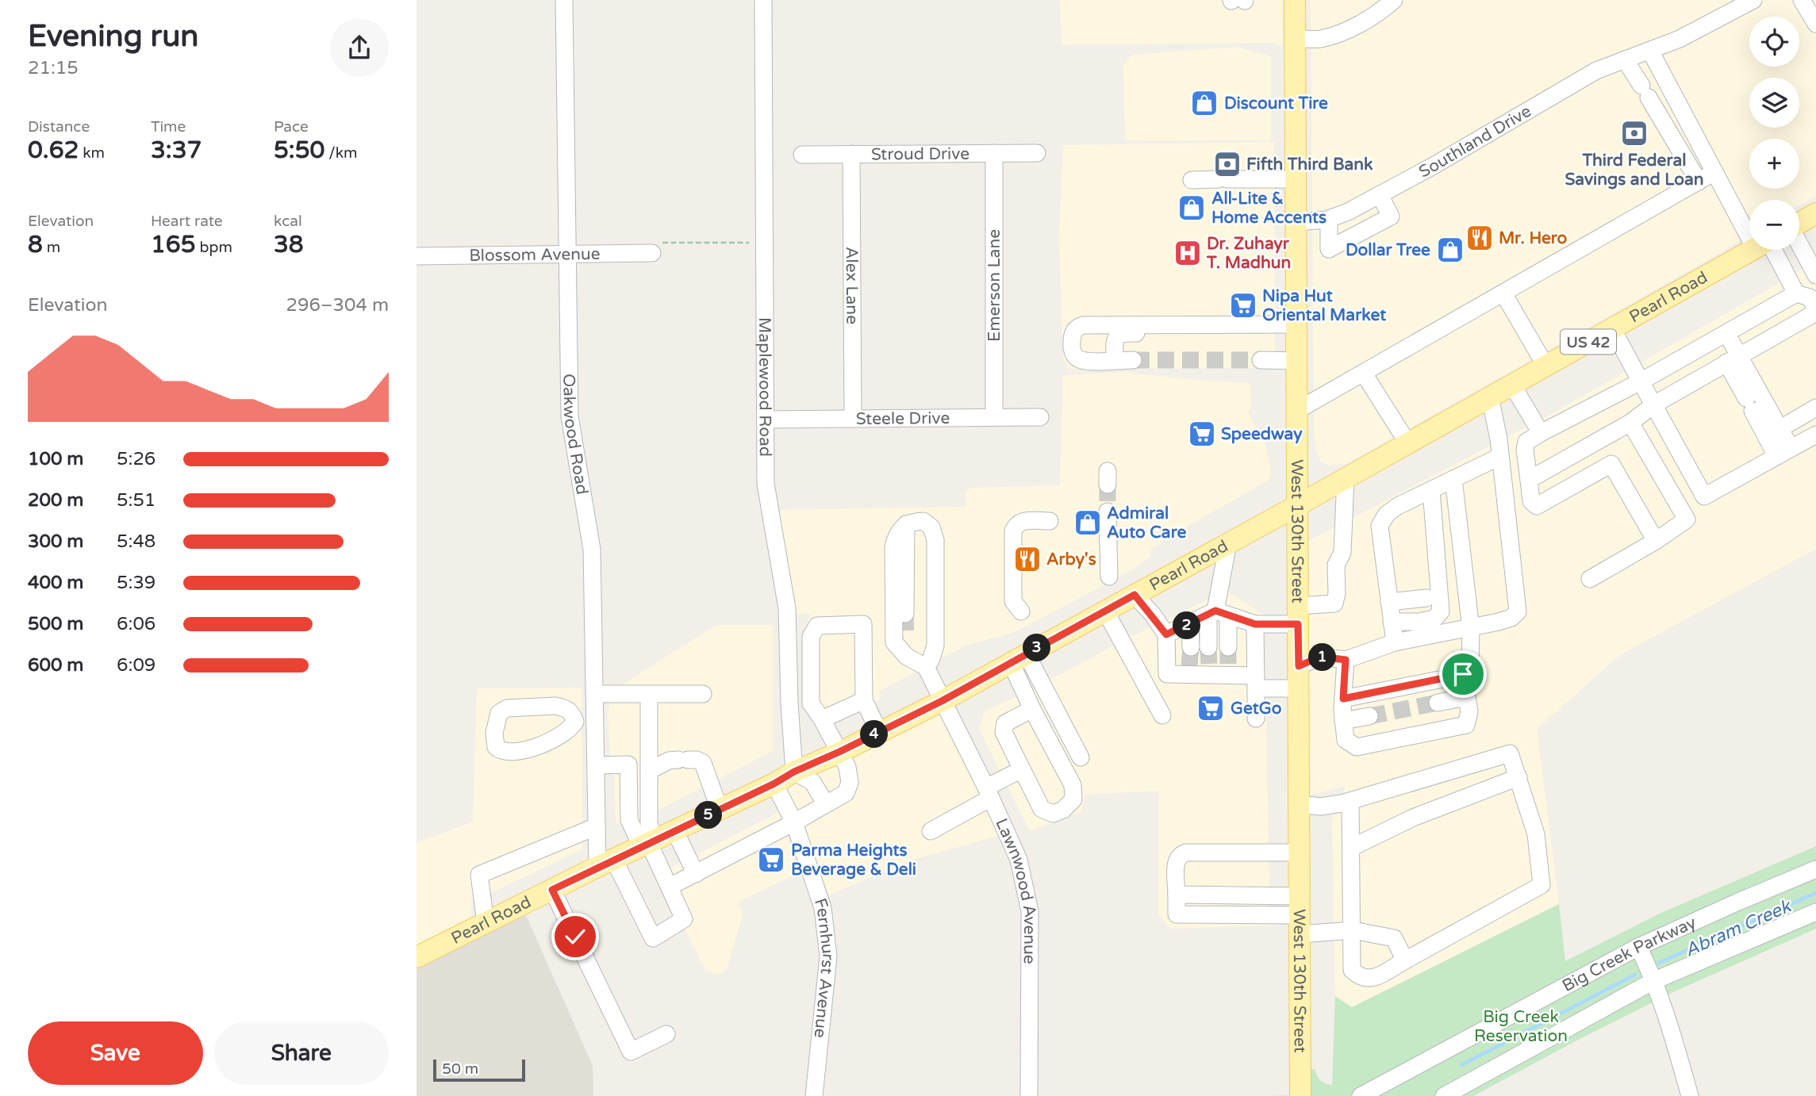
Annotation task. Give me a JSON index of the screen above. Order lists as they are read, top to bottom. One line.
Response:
{"streets":{"main road":["Pearl Road","US 42","West 130th Street"],"street":["Southland Drive","Stroud Drive","Blossom Avenue","Emerson Lane","Alex Lane","Maplewood Road","Steele Drive","Oakwood Road","Lawnwood Avenue","Big Creek Parkway","Fernhurst Avenue"]},"crossings":[["Southland Drive","West 130th Street"],["Stroud Drive","Emerson Lane"],["Stroud Drive","Alex Lane"],["Blossom Avenue","Oakwood Road"],["Emerson Lane","Steele Drive"],["Alex Lane","Steele Drive"],["Pearl Road","Maplewood Road"],["Pearl Road","Oakwood Road"],["Pearl Road","West 130th Street"],["Pearl Road","Lawnwood Avenue"],["Pearl Road","Fernhurst Avenue"],["Maplewood Road","Steele Drive"]],"water":["Abram Creek"],"parks":["Big Creek Reservation"],"places":{"shop":["Discount Tire","All-Lite & Home Accents","Dollar Tree","Admiral Auto Care"],"bank":["Third Federal Savings and Loan","Fifth Third Bank"],"restaurant":["Mr. Hero","Arby's"],"hospital":["Dr. Zuhayr T. Madhun"],"supermarket":["Nipa Hut Oriental Market","Speedway","GetGo","Parma Heights Beverage & Deli"]},"scale_bar":"50 m","page":{"heading":["Evening run","21:15"],"map_buttons":["+","−"],"stats":[["Distance","0.62 km"],["Time","3:37"],["Pace","5:50 /km"],["Elevation","8 m"],["Heart rate","165 bpm"],["kcal","38"]],"chart":["Elevation","296–304 m"],"list":[{"name":"100 m","note":"5:26"},{"name":"200 m","note":"5:51"},{"name":"300 m","note":"5:48"},{"name":"400 m","note":"5:39"},{"name":"500 m","note":"6:06"},{"name":"600 m","note":"6:09"}],"pins":["2","3","1","4","5"],"buttons":["Save","Share"],"scale":"50 m"}}
